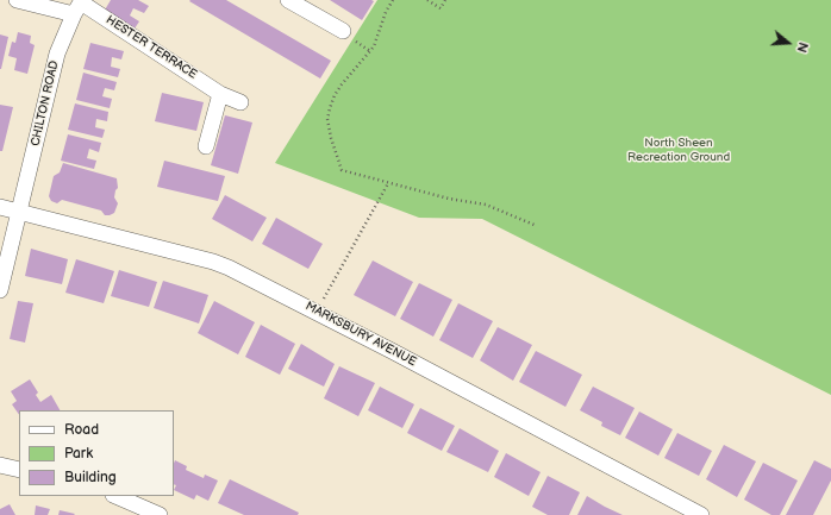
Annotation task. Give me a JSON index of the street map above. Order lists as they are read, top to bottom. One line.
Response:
{"streets":{"street":["HESTER TERRACE","CHILTON ROAD","MARKSBURY AVENUE"]},"crossings":[["HESTER TERRACE","CHILTON ROAD"],["CHILTON ROAD","MARKSBURY AVENUE"]],"parks":["North Sheen Recreation Ground"],"legend":["Road","Park","Building"],"north":"right"}
